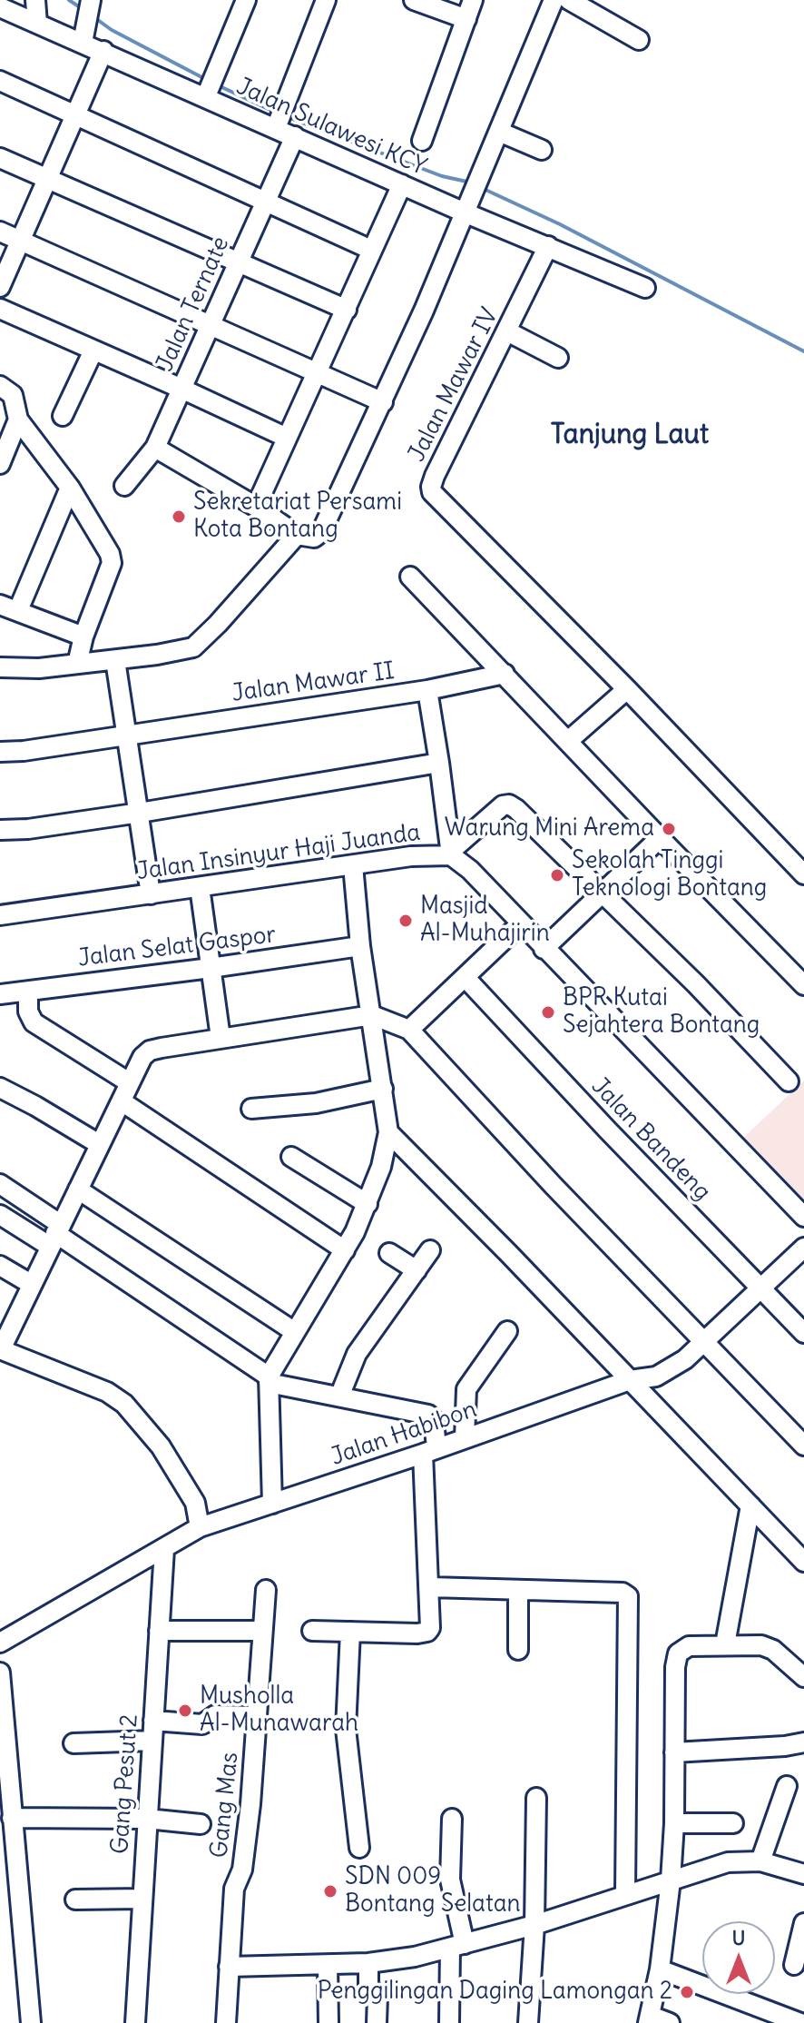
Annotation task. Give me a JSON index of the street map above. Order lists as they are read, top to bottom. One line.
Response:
{"streets":{"street":["Jalan Sulawesi KCY","Jalan Ternate","Jalan Mawar IV","Jalan Mawar II","Jalan Insinyur Haji Juanda","Jalan Selat Gaspor","Jalan Bandeng","Jalan Habibon","Gang Pesut 2","Gang Mas"]},"crossings":[["Jalan Sulawesi KCY","Jalan Ternate"],["Jalan Sulawesi KCY","Jalan Mawar IV"],["Jalan Bandeng","Jalan Habibon"],["Jalan Habibon","Gang Pesut 2"]],"districts":["Tanjung Laut"],"places":["Sekretariat Persami Kota Bontang","Warung Mini Arema","Sekolah Tinggi Teknologi Bontang","Masjid Al-Muhajirin","BPR Kutai Sejahtera Bontang","Musholla Al-Munawarah","SDN 009 Bontang Selatan","Penggilingan Daging Lamongan 2"],"north":"top"}
